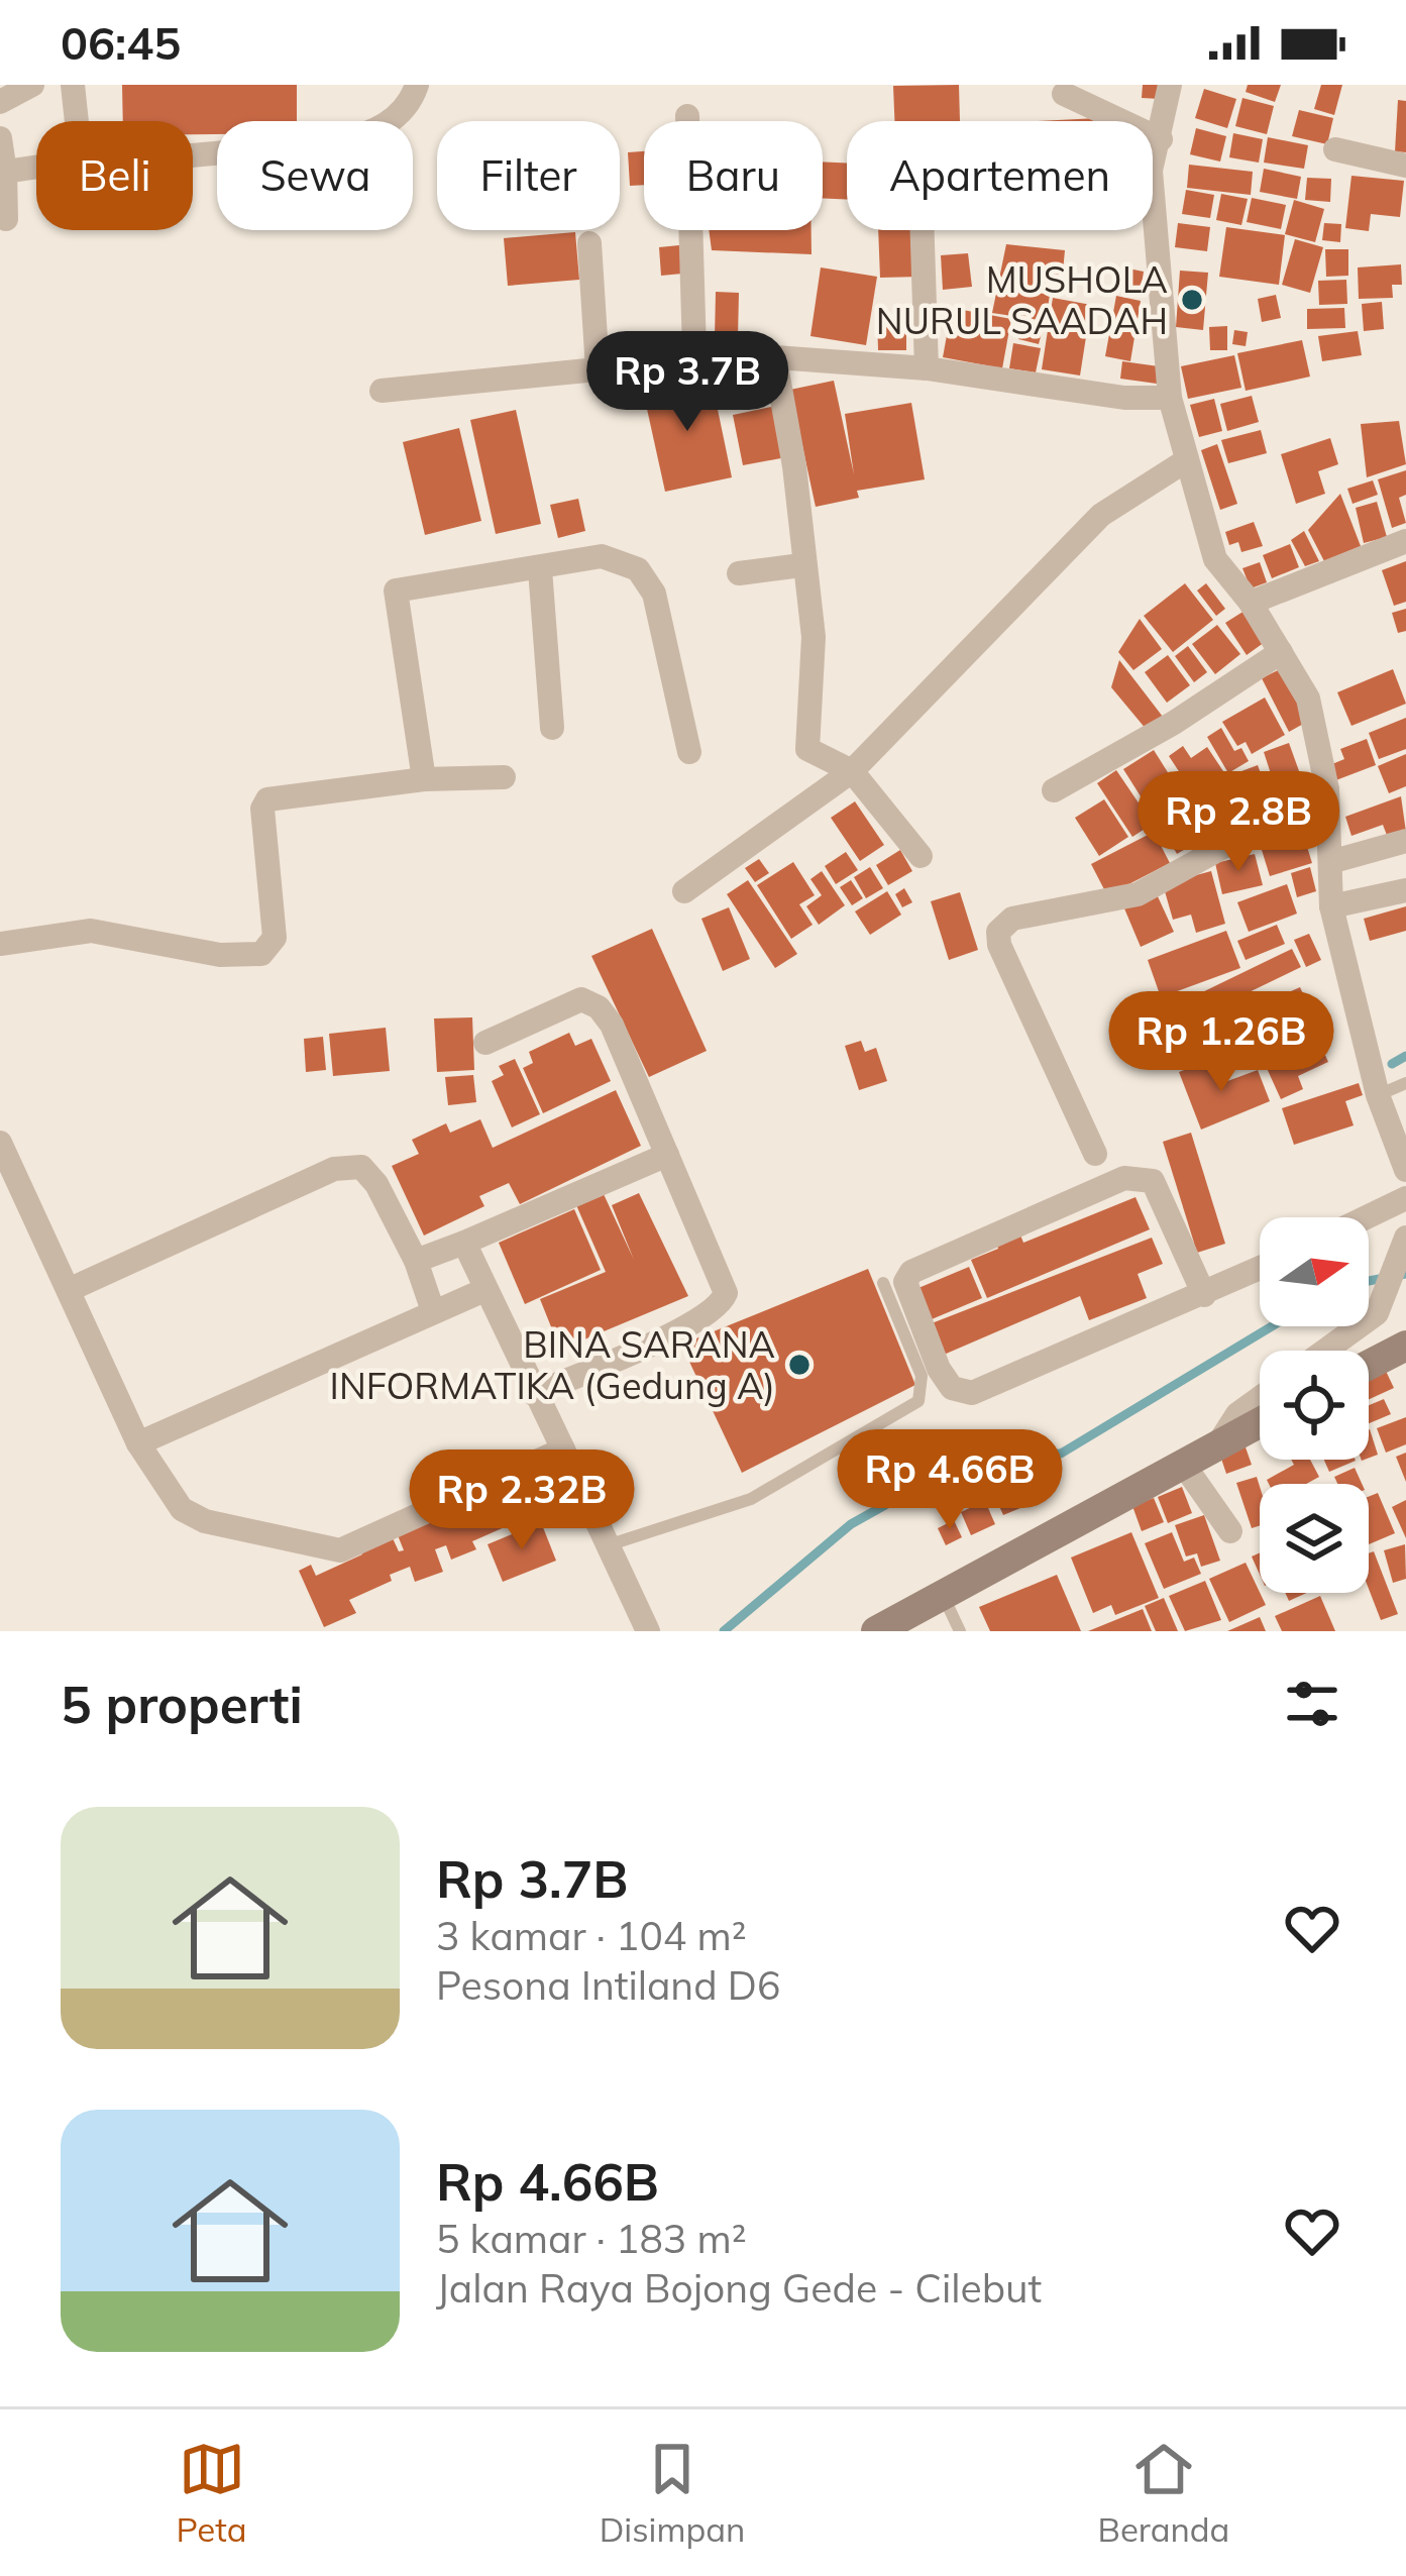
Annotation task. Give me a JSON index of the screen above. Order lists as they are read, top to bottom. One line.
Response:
{"places":["MUSHOLA NURUL SAADAH","BINA SARANA INFORMATIKA (Gedung A)"],"north":"right","page":{"status":"06:45","chip":["Beli","Sewa","Filter","Baru","Apartemen"],"price":["Rp 3.7B","Rp 2.8B","Rp 1.26B","Rp 4.66B","Rp 2.32B"],"heading":"5 properti","list":[{"name":"Rp 3.7B","note":"3 kamar · 104 m² · Pesona Intiland D6"},{"name":"Rp 4.66B","note":"5 kamar · 183 m² · Jalan Raya Bojong Gede - Cilebut"}],"tabs":["Peta","Disimpan","Beranda"]}}
